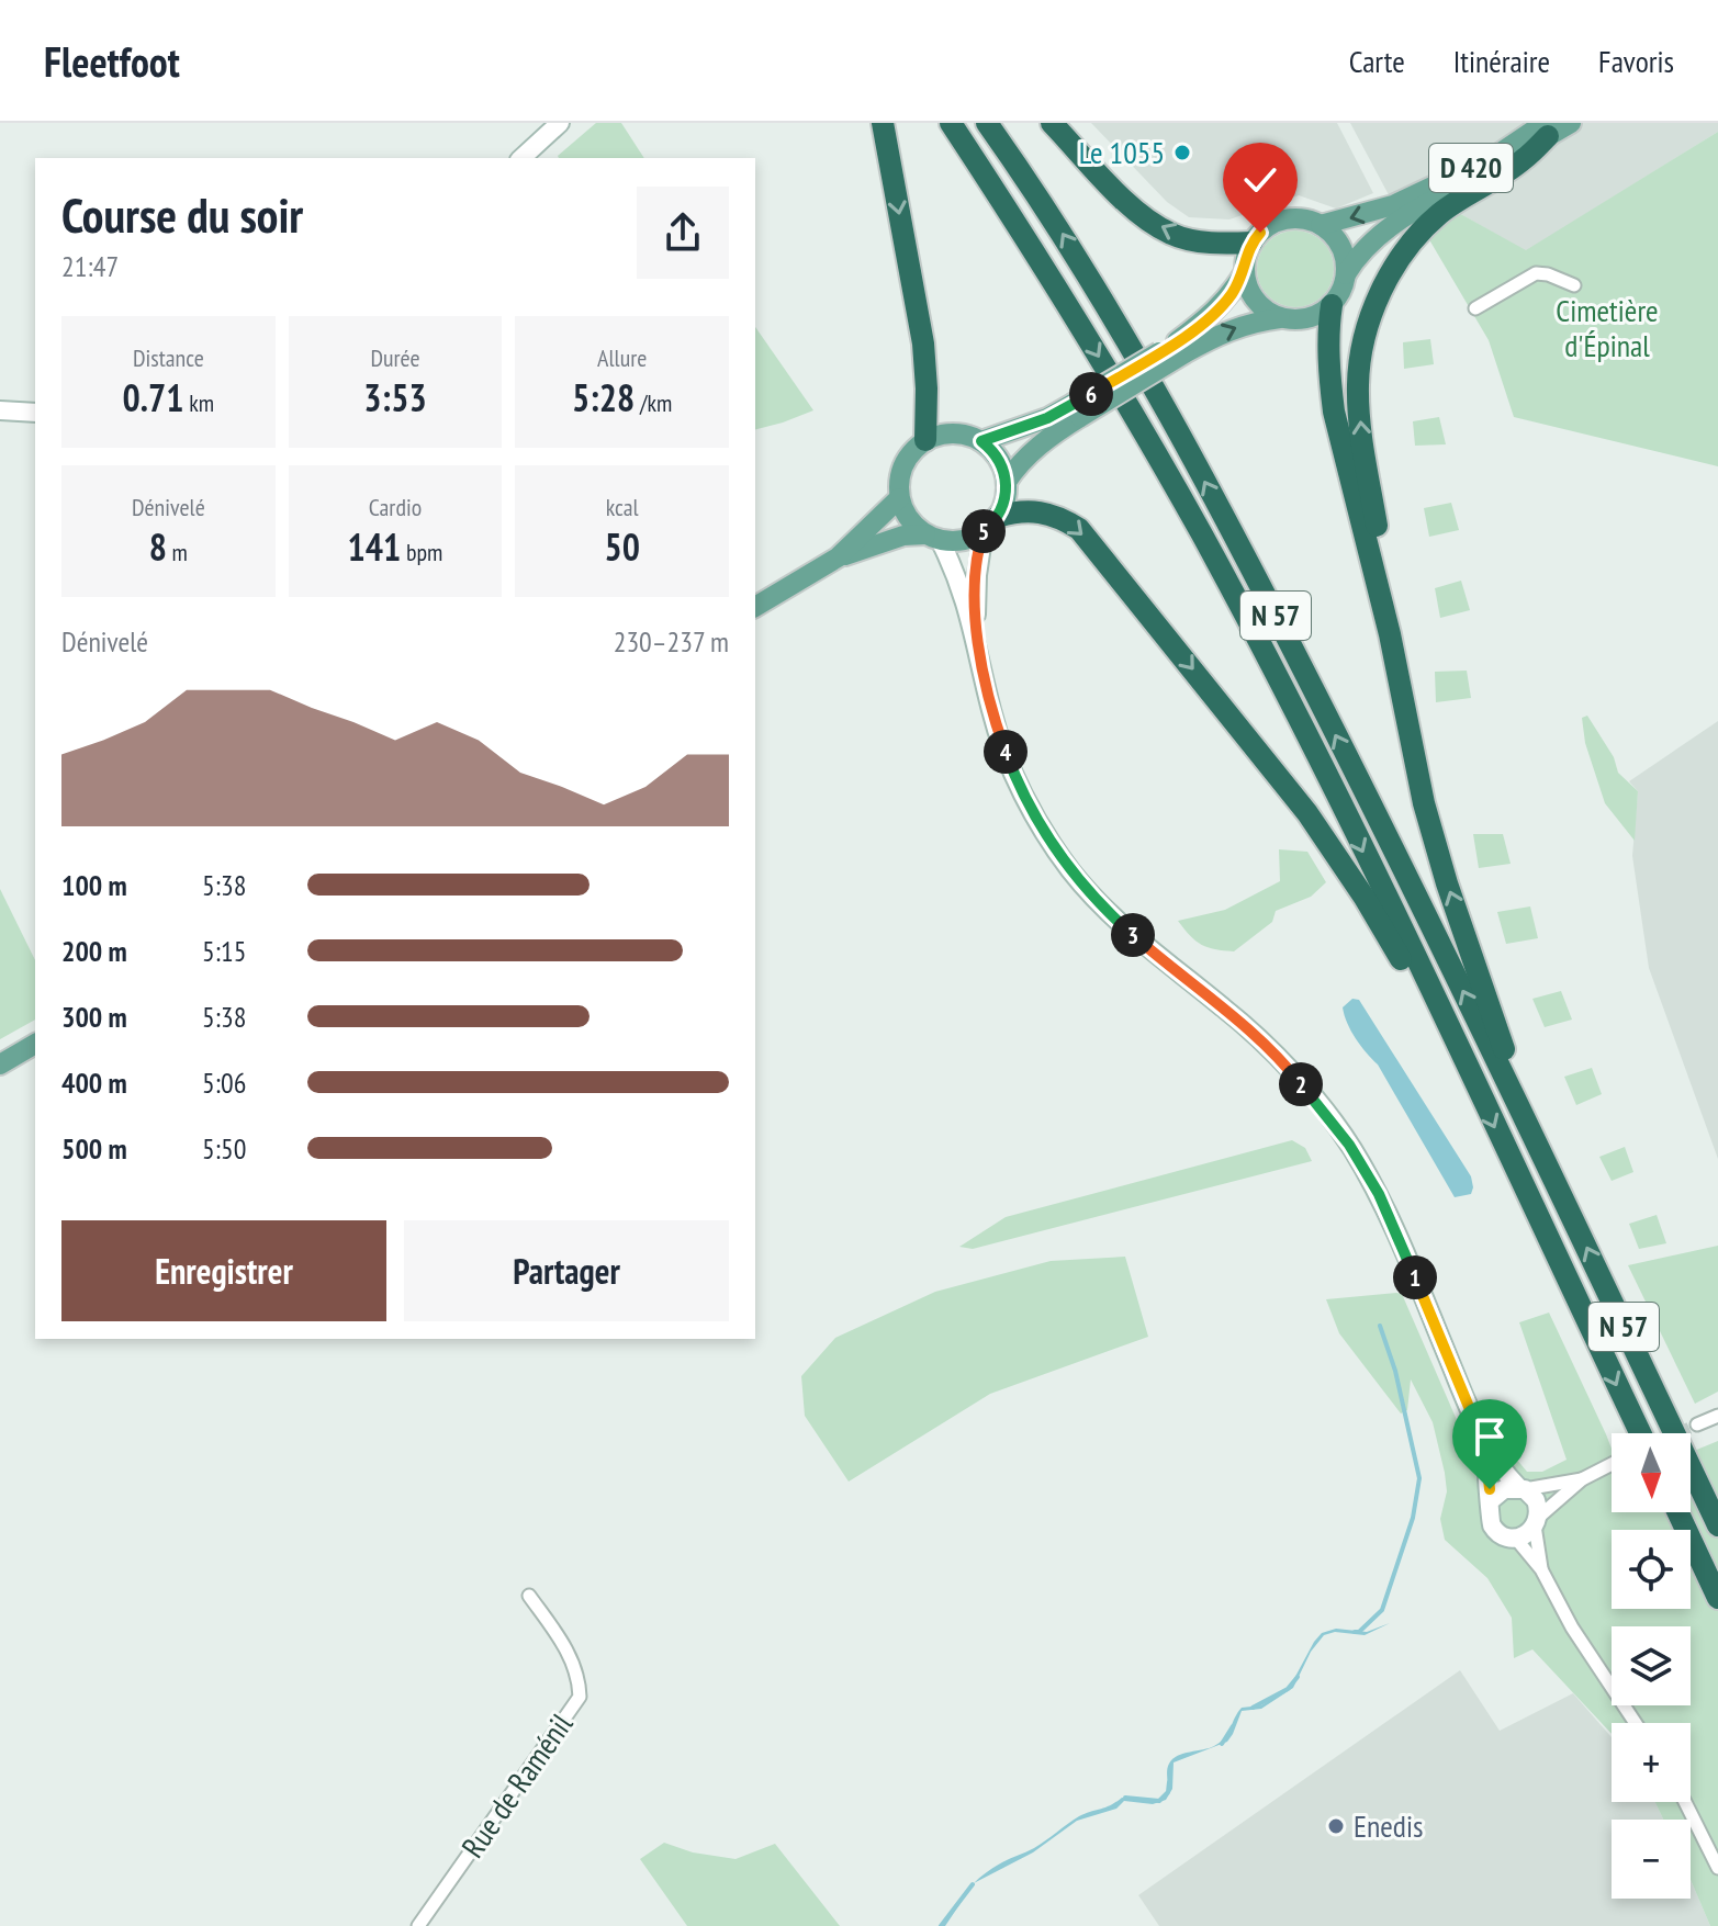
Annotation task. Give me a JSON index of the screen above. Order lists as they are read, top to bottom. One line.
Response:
{"streets":{"highway":["N 57"],"main road":["D 420"],"street":["Rue de Raménil"]},"parks":["Cimetière d'Épinal"],"places":["Le 1055","Enedis"],"north":"bottom","page":{"header":"Fleetfoot","nav":["Carte","Itinéraire","Favoris"],"heading":["Course du soir","21:47"],"stats":[["Distance","0.71 km"],["Durée","3:53"],["Allure","5:28 /km"],["Dénivelé","8 m"],["Cardio","141 bpm"],["kcal","50"]],"pins":["6","5","4","3","2","1"],"chart":["Dénivelé","230–237 m"],"list":[{"name":"100 m","note":"5:38"},{"name":"200 m","note":"5:15"},{"name":"300 m","note":"5:38"},{"name":"400 m","note":"5:06"},{"name":"500 m","note":"5:50"}],"buttons":["Enregistrer","Partager"],"map_buttons":["+","−"]}}
